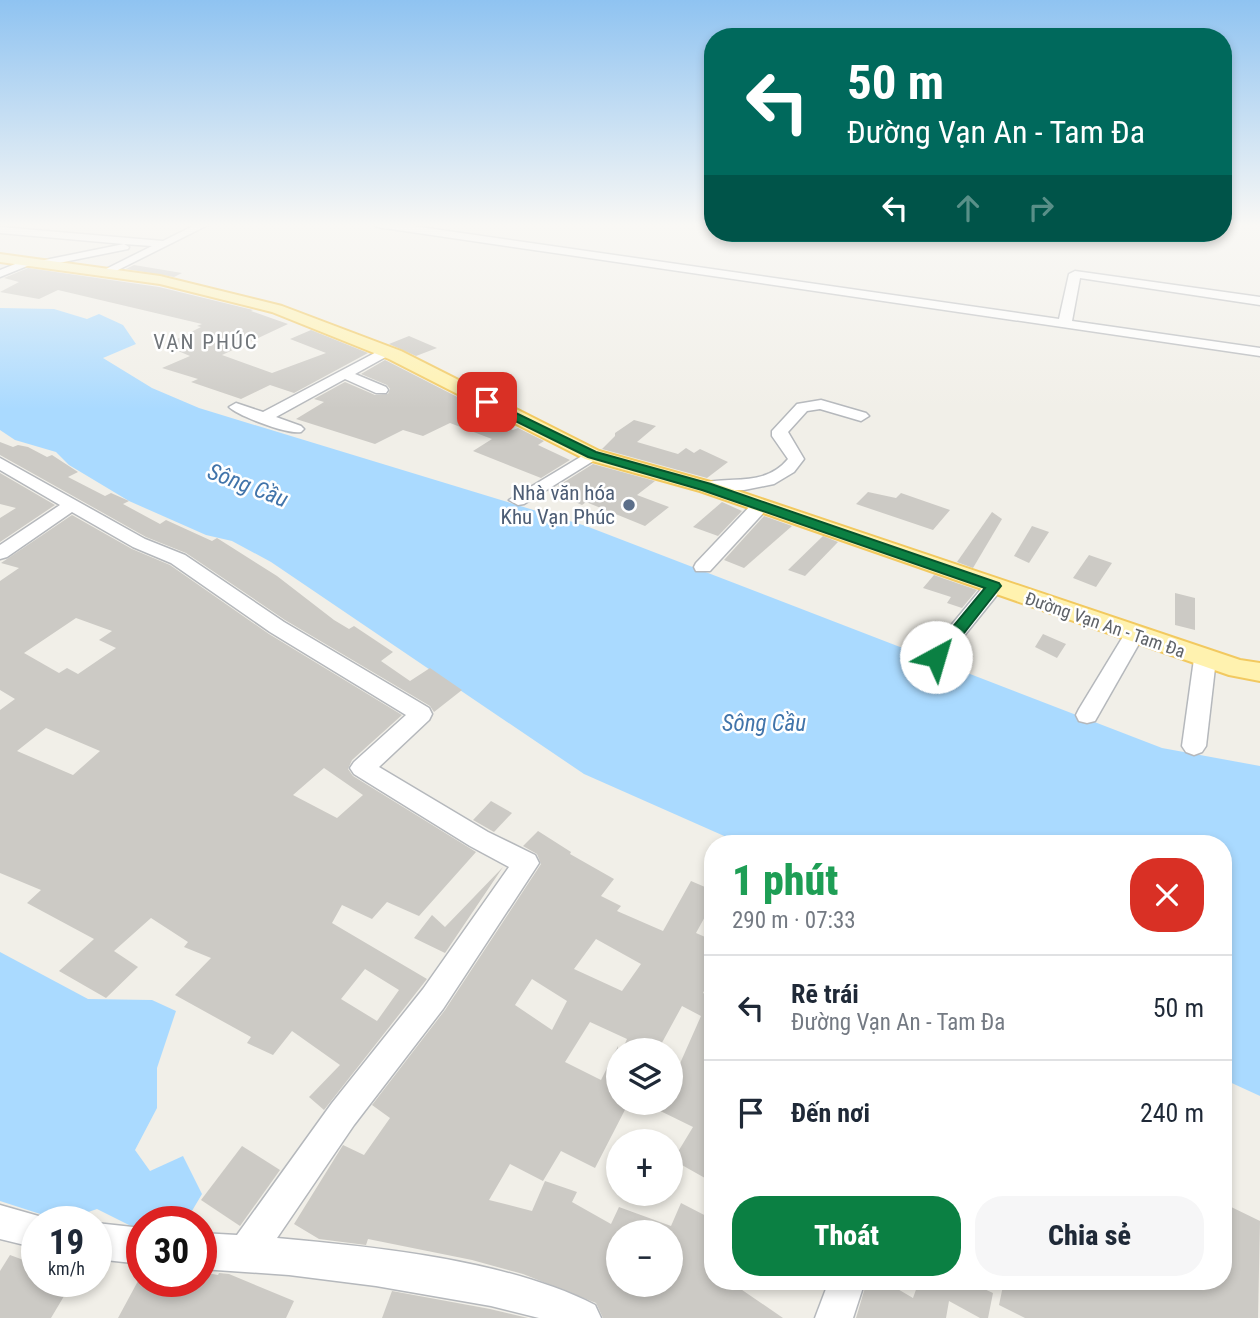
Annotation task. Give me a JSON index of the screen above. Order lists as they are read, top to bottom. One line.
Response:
{"streets":{"main road":["Đường Vạn An - Tam Đa"]},"districts":["VẠN PHÚC"],"water":["Sông Cầu"],"places":["Nhà văn hóa Khu Vạn Phúc"],"page":{"turn":["50 m","Đường Vạn An - Tam Đa"],"heading":["1 phút","290 m · 07:33"],"list":[{"name":"Rẽ trái","note":"Đường Vạn An - Tam Đa","value":"50 m"},{"name":"Đến nơi","value":"240 m"}],"map_buttons":["+","−"],"buttons":["Thoát","Chia sẻ"],"speed":"19 km/h","limit":"30"}}
